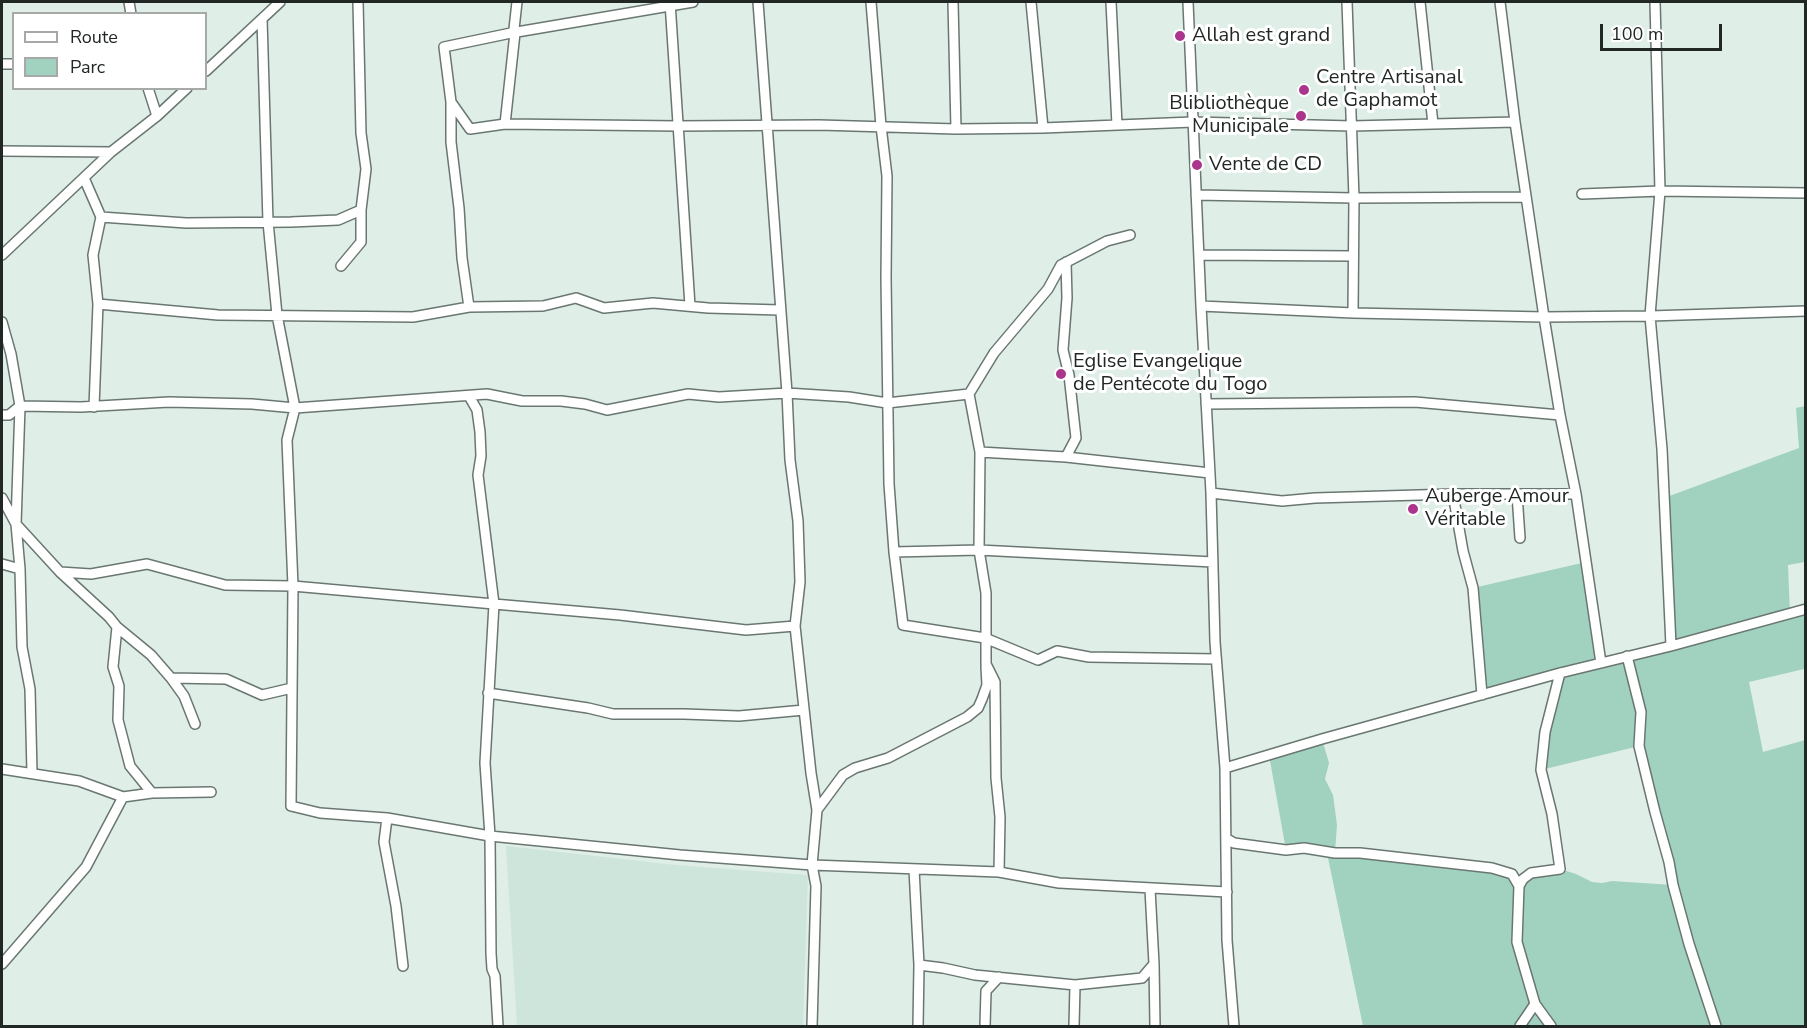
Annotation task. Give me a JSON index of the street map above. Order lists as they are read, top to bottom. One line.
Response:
{"places":["Allah est grand","Centre Artisanal de Gaphamot","Blibliothèque Municipale","Vente de CD","Eglise Evangelique de Pentécote du Togo","Auberge Amour Véritable"],"legend":["Route","Parc"],"scale_bar":"100 m"}
